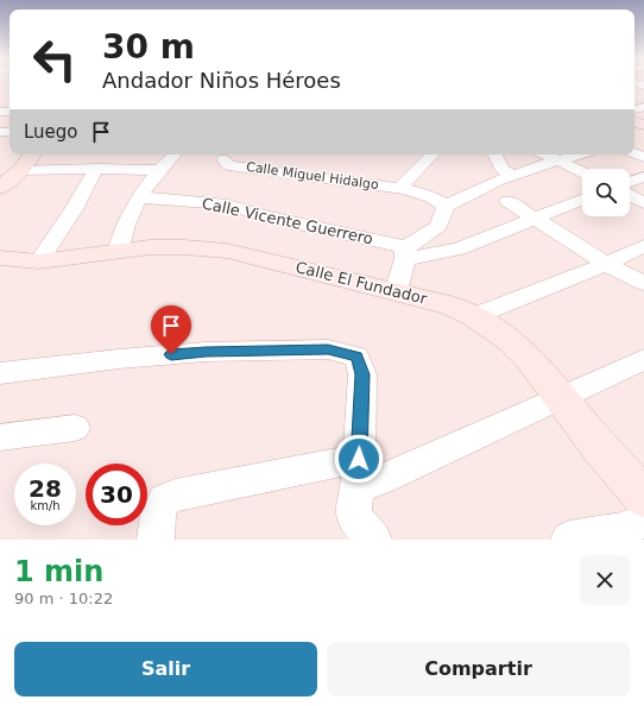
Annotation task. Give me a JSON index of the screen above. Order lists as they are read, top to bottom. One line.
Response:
{"streets":{"street":["Calle Miguel Hidalgo","Calle Vicente Guerrero","Calle El Fundador"]},"page":{"turn":["30 m","Andador Niños Héroes"],"then":"Luego","speed":"28 km/h","limit":"30","heading":["1 min","90 m · 10:22"],"buttons":["Salir","Compartir"]}}
